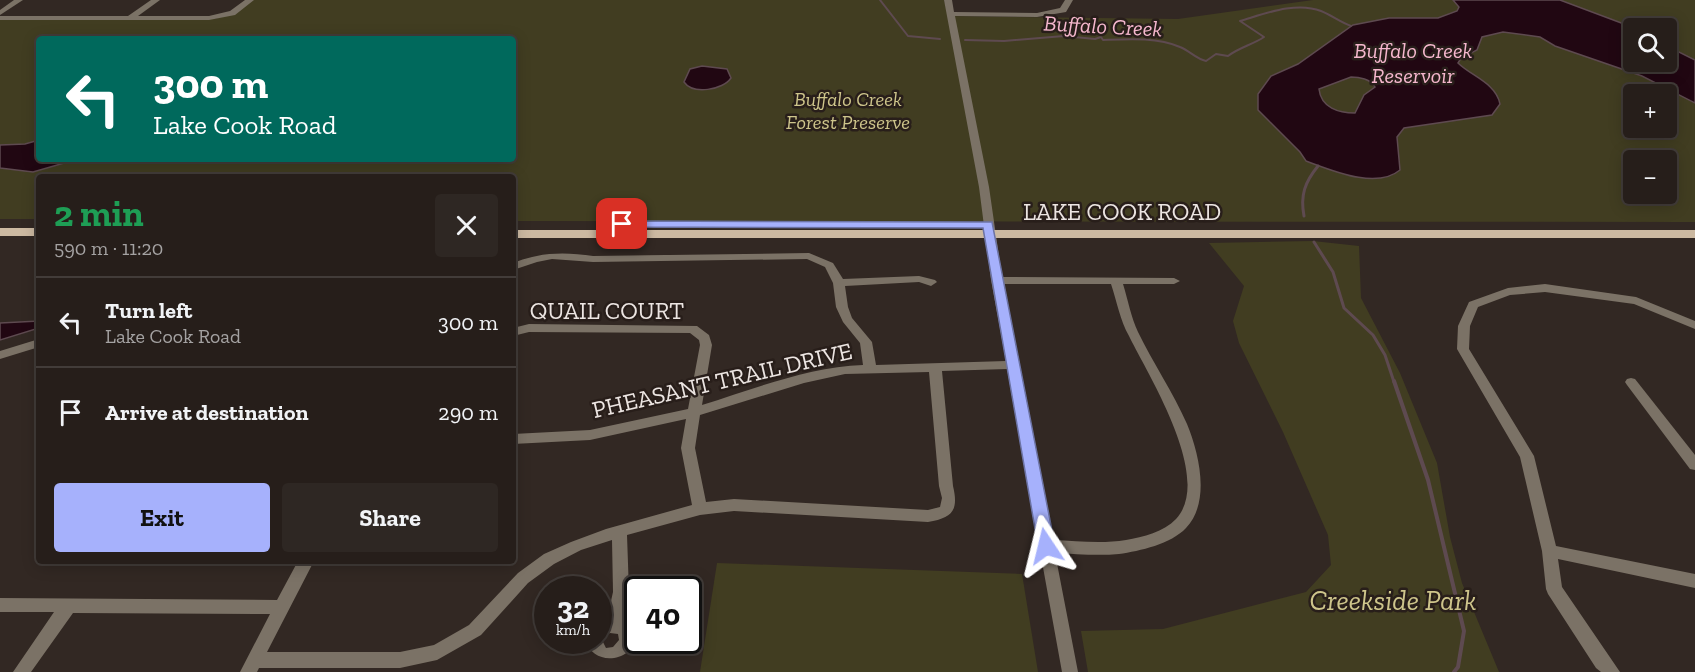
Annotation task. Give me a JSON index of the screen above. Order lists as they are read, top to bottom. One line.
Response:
{"streets":{"main road":["LAKE COOK ROAD"],"street":["QUAIL COURT","PHEASANT TRAIL DRIVE"]},"crossings":[["QUAIL COURT","PHEASANT TRAIL DRIVE"]],"water":["Buffalo Creek","Buffalo Creek Reservoir"],"parks":["Buffalo Creek Forest Preserve","Creekside Park"],"page":{"map_buttons":["+","−"],"turn":["300 m","Lake Cook Road"],"heading":["2 min","590 m · 11:20"],"list":[{"name":"Turn left","note":"Lake Cook Road","value":"300 m"},{"name":"Arrive at destination","value":"290 m"}],"buttons":["Exit","Share"],"speed":"32 km/h","limit":"40"}}
